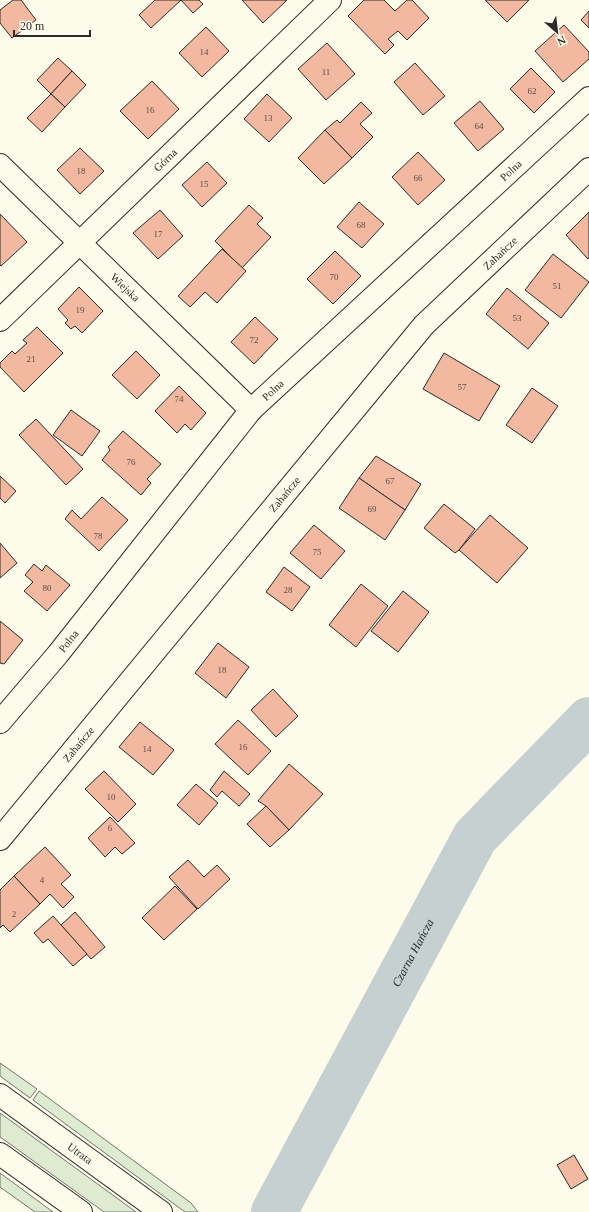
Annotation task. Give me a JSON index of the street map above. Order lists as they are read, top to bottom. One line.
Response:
{"streets":{"street":["Górna","Polna","Zahańcze","Wiejska","Utrata"]},"crossings":[["Górna","Wiejska"],["Polna","Wiejska"]],"water":["Czarna Hańcza"],"house_numbers":["14","11","62","16","13","64","18","66","15","68","17","70","51","19","53","72","21","57","74","76","67","69","78","75","80","28","18","16","14","10","6","4","2"],"scale_bar":"20 m","north":"bottom right"}
